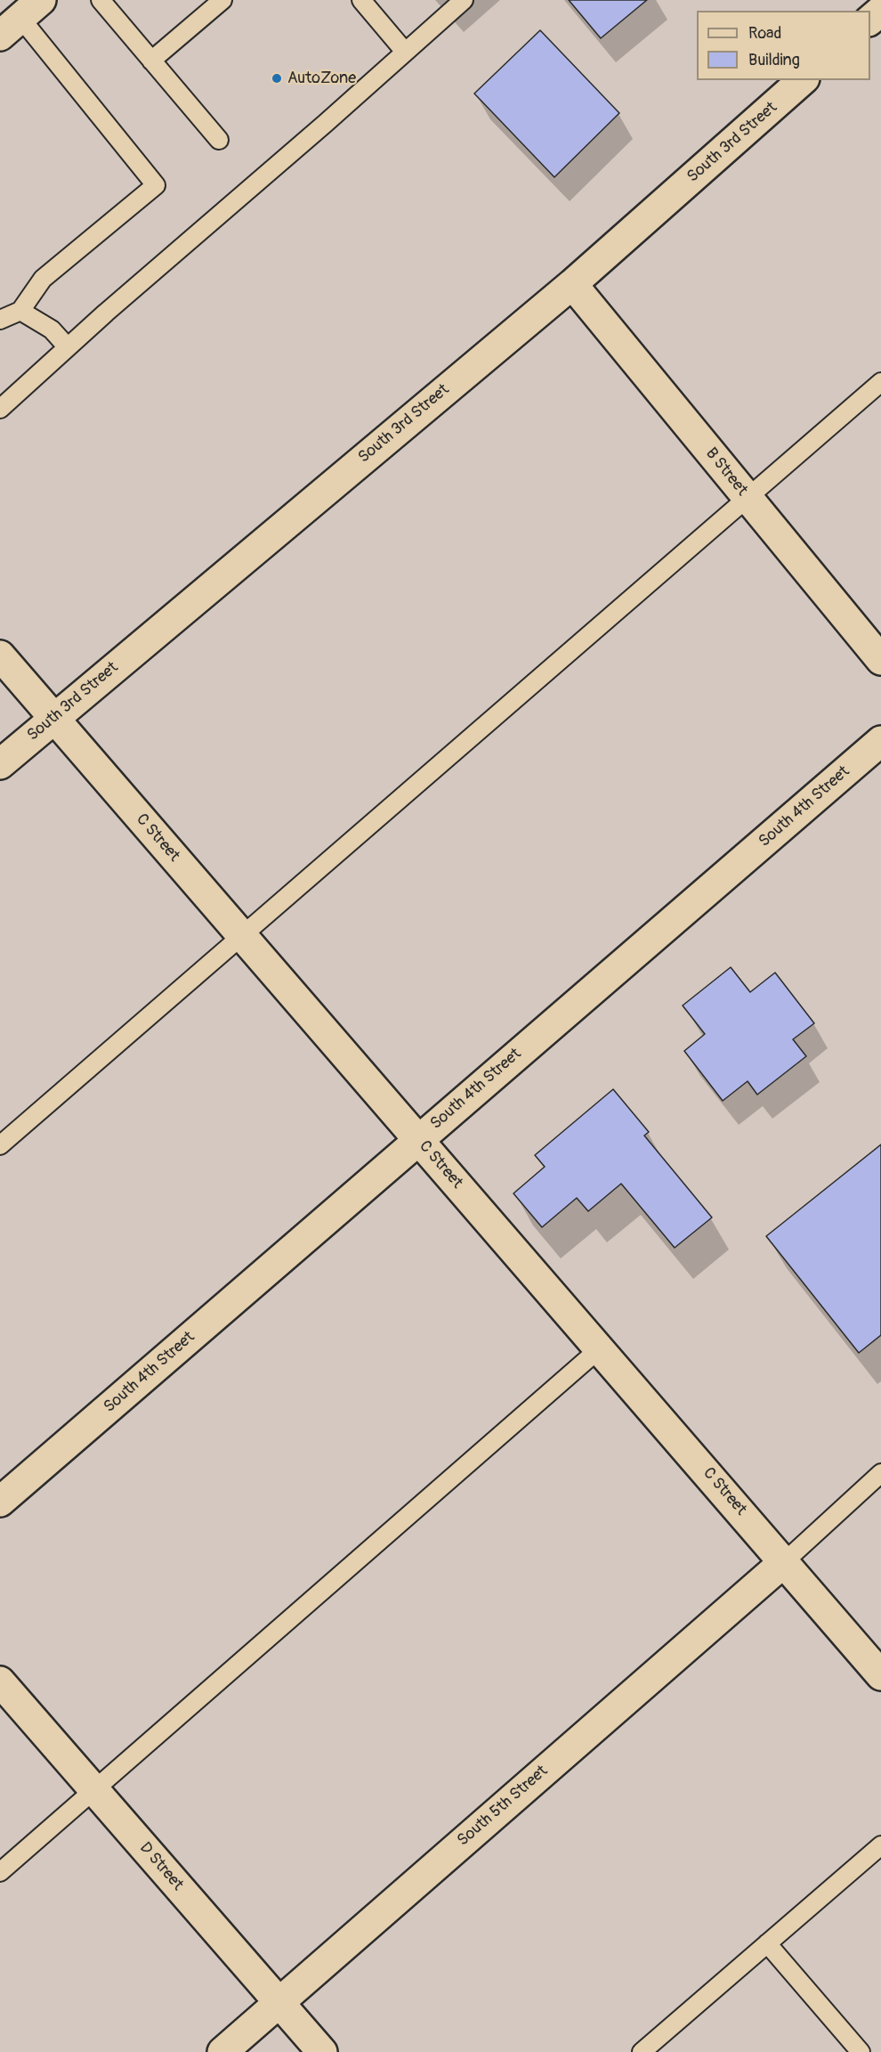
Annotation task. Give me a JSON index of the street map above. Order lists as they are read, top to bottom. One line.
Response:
{"streets":{"street":["South 3rd Street","B Street","South 4th Street","C Street","South 5th Street","D Street"]},"crossings":[["South 3rd Street","B Street"],["South 3rd Street","C Street"],["South 4th Street","C Street"],["C Street","South 5th Street"],["South 5th Street","D Street"]],"places":["AutoZone"],"legend":["Road","Building"]}
